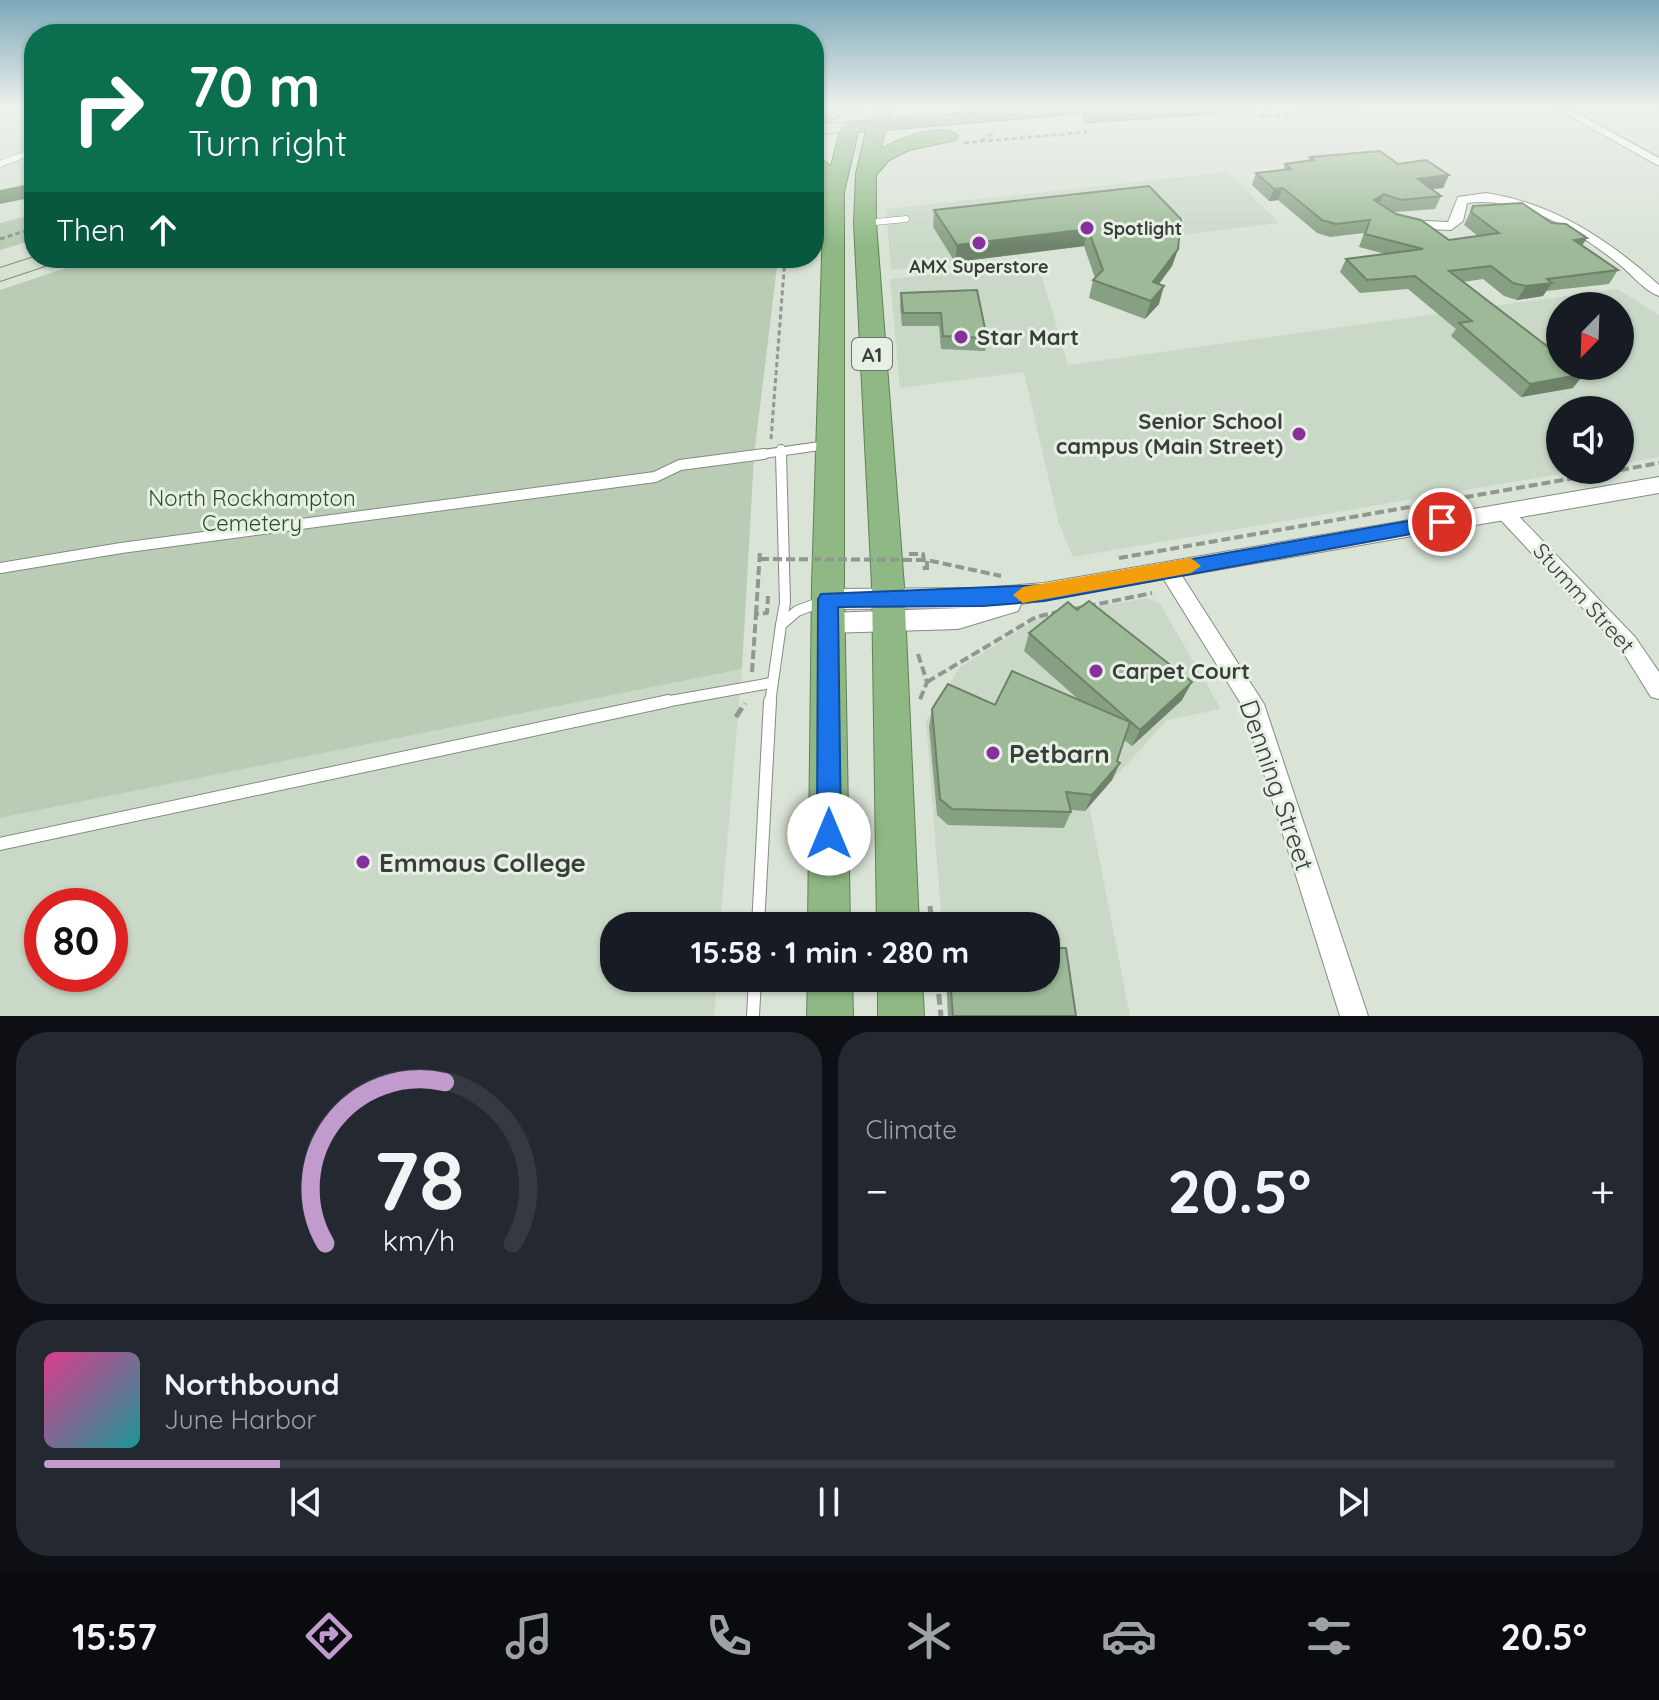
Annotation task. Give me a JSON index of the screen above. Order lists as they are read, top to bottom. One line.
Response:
{"streets":{"highway":["A1"],"street":["Stumm Street","Denning Street"]},"parks":["North Rockhampton Cemetery"],"places":["Spotlight","AMX Superstore","Star Mart","Senior School campus (Main Street)","Carpet Court","Petbarn","Emmaus College"],"north":"bottom left","page":{"turn":["70 m","Turn right"],"then":"Then","limit":"80","trip":"15:58 · 1 min · 280 m","tile":"Climate","heat":["−","20.5°","+"],"song":["Northbound","June Harbor"],"tabs":["15:57","20.5°"],"gauge":["78","km/h"]}}
